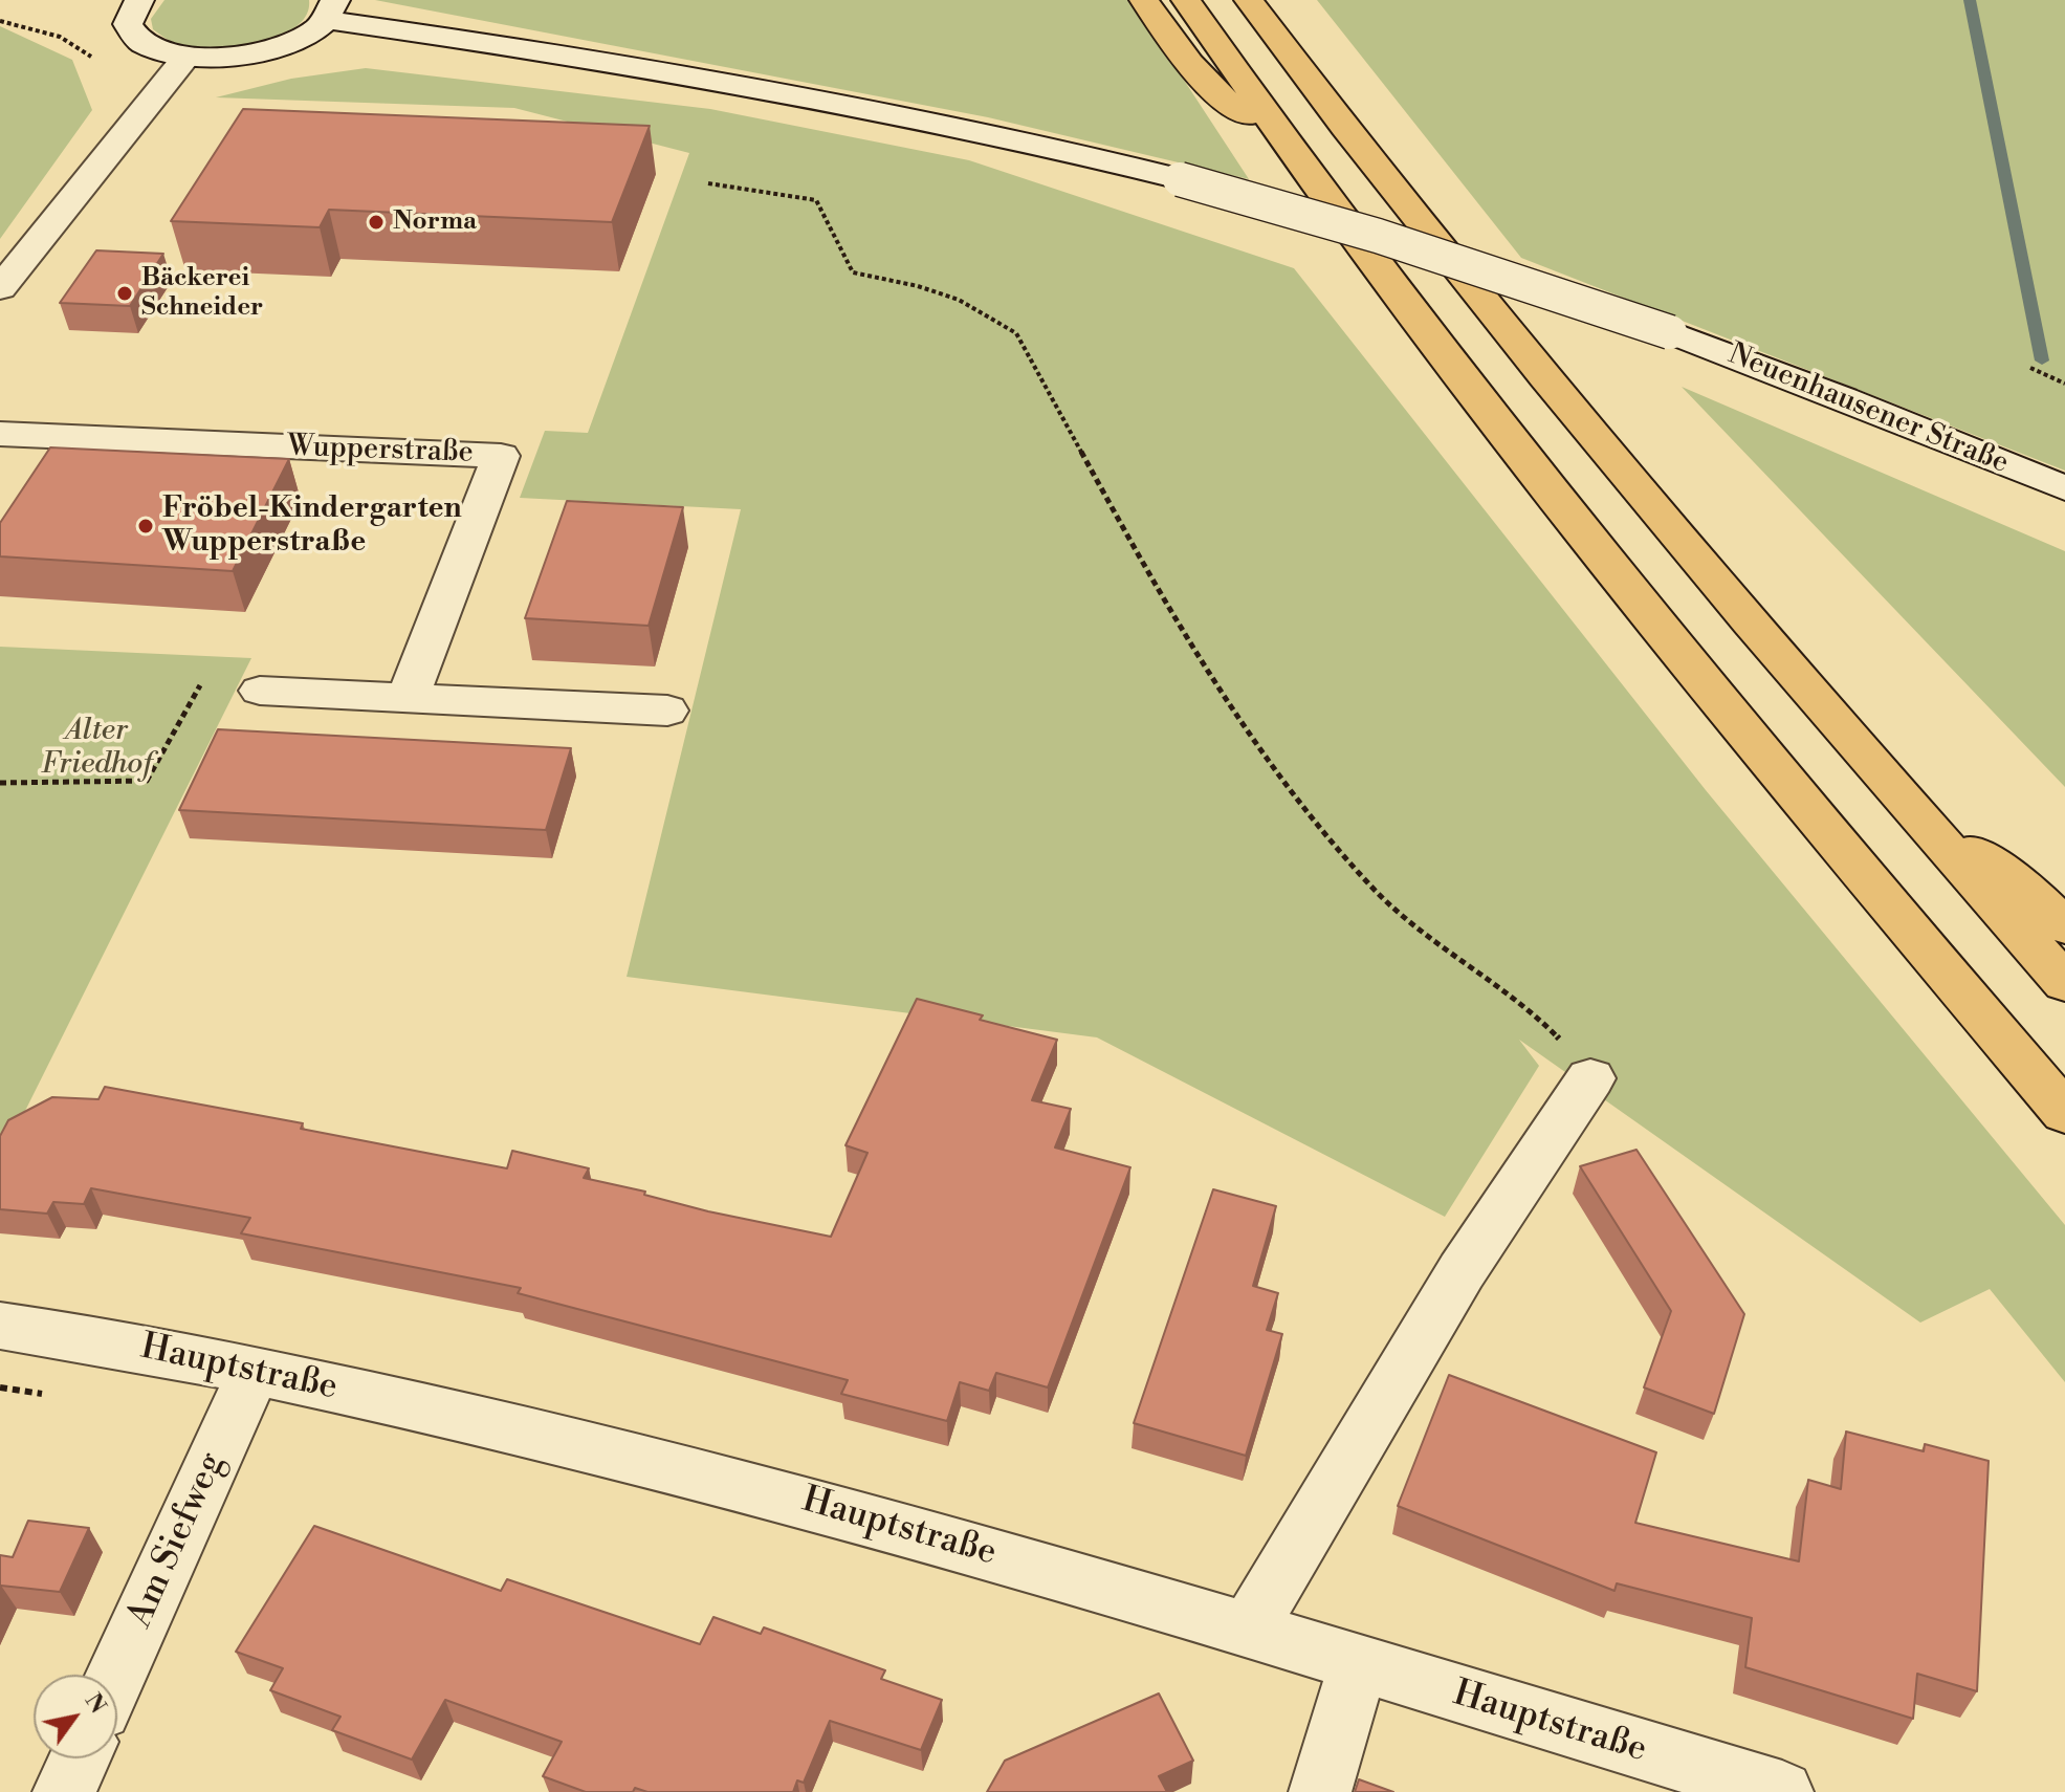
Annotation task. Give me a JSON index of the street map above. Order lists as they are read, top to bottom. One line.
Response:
{"streets":{"street":["Neuenhausener Straße","Wupperstraße","Hauptstraße","Am Siefweg"]},"crossings":[["Hauptstraße","Am Siefweg"]],"parks":["Alter Friedhof"],"places":["Norma","Bäckerei Schneider","Fröbel-Kindergarten Wupperstraße"],"north":"top right"}
